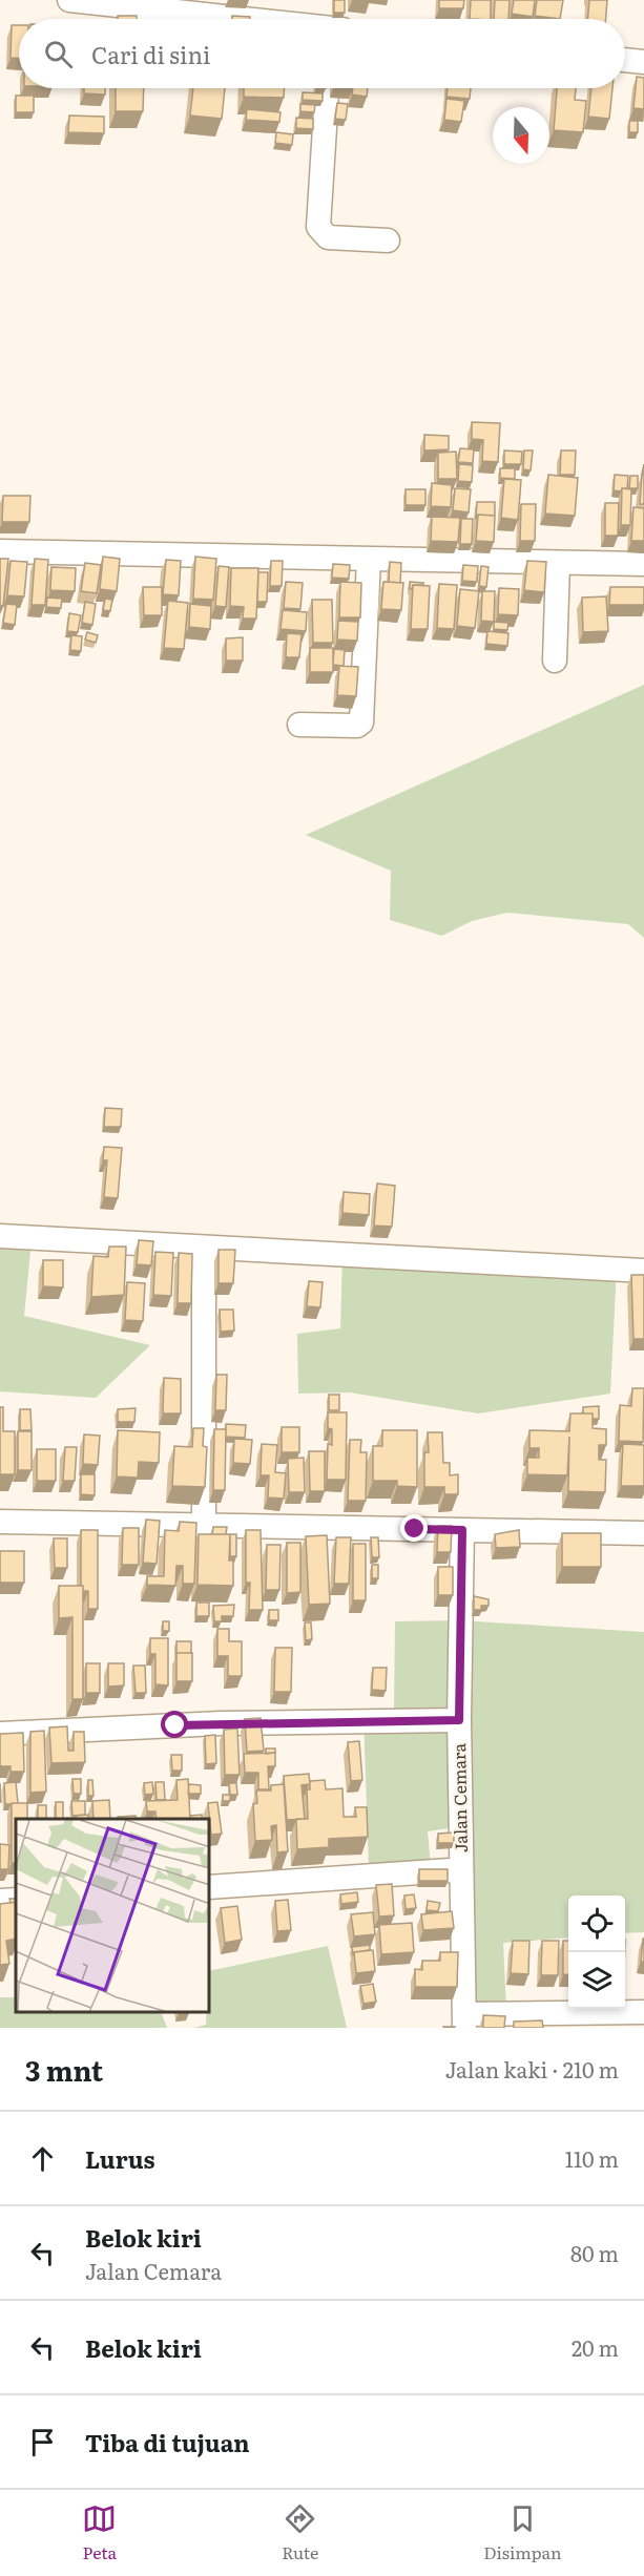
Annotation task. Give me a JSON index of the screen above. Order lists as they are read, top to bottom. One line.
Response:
{"streets":{"street":["Jalan Cemara"]},"north":"bottom","page":{"search":"Cari di sini","heading":["3 mnt","Jalan kaki · 210 m"],"list":[["Lurus","110 m"],["Belok kiri","Jalan Cemara","80 m"],["Belok kiri","20 m"],"Tiba di tujuan"],"nav":["Peta","Rute","Disimpan"]}}
